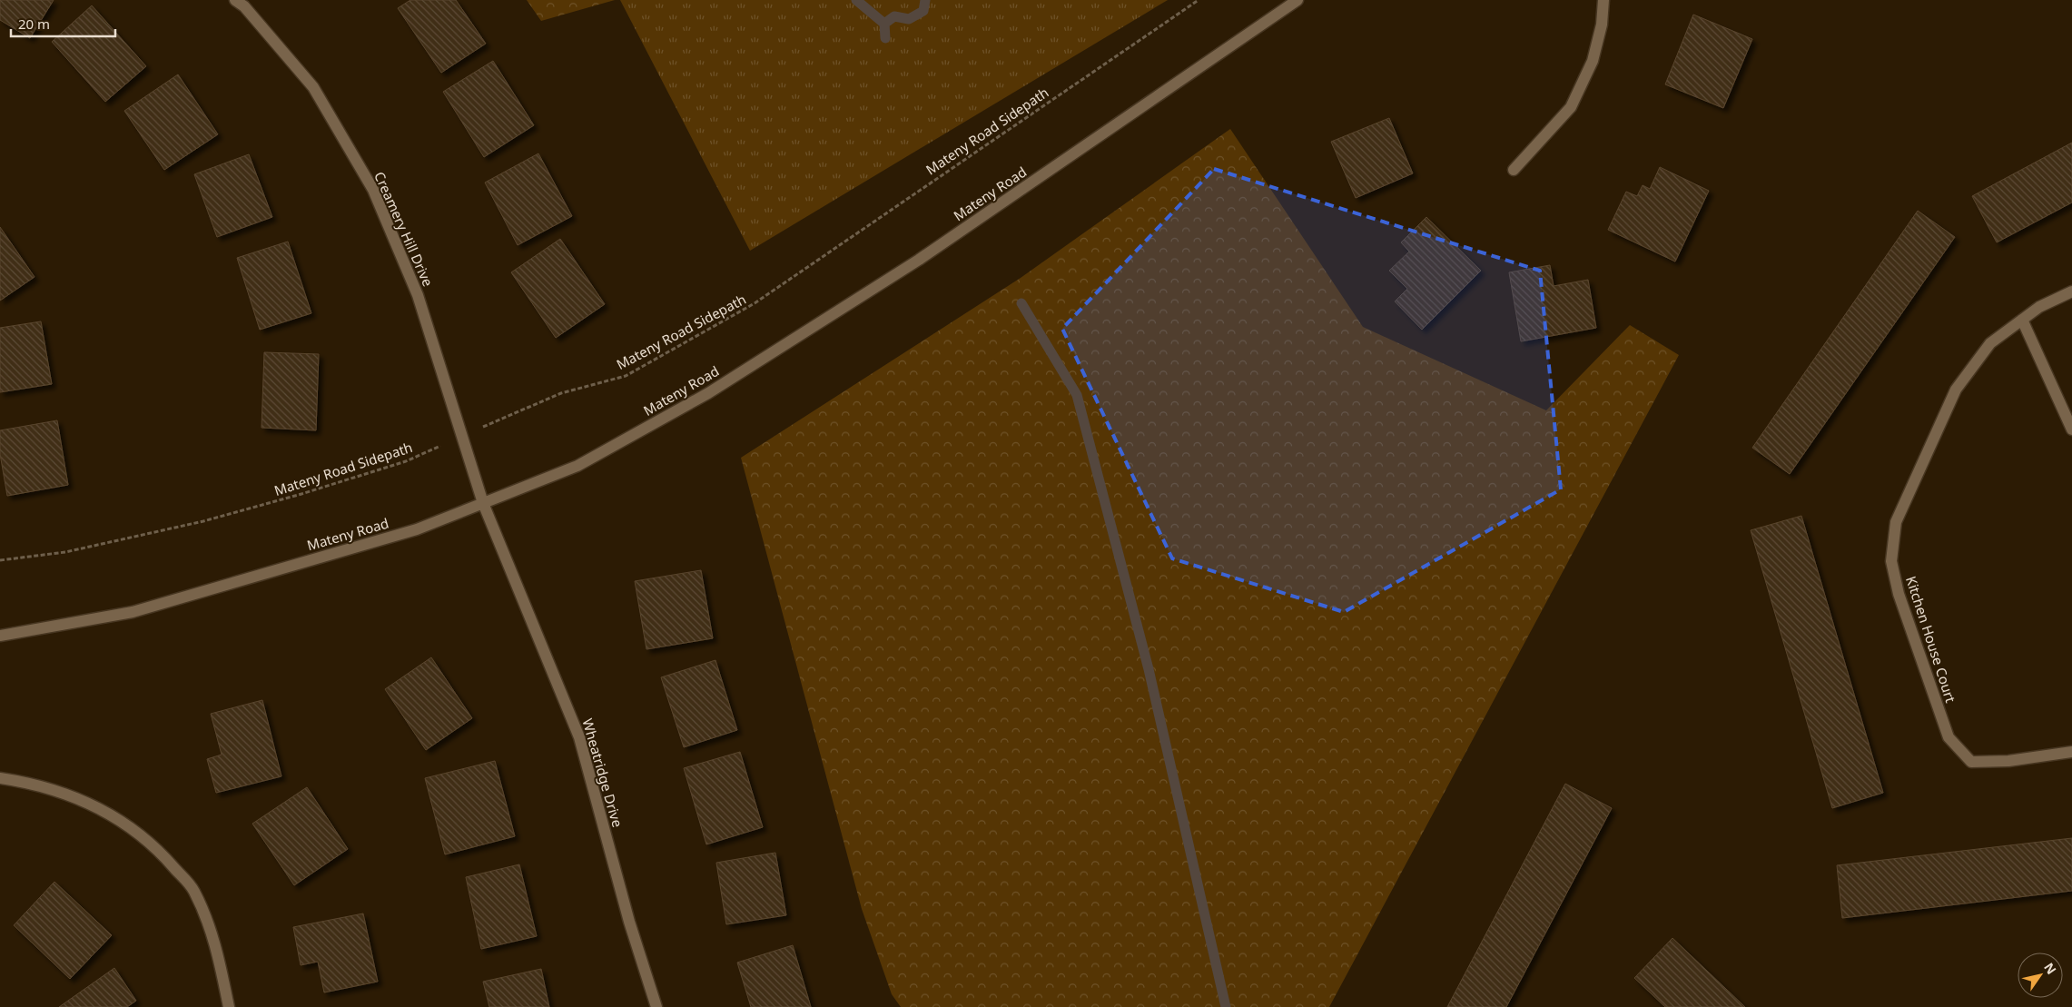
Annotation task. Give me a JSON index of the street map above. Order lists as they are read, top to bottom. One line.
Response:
{"streets":{"street":["Mateny Road","Creamery Hill Drive","Kitchen House Court","Wheatridge Drive"],"path":["Mateny Road Sidepath"]},"crossings":[["Mateny Road Sidepath","Creamery Hill Drive"],["Mateny Road","Creamery Hill Drive"],["Mateny Road","Wheatridge Drive"],["Creamery Hill Drive","Wheatridge Drive"]],"scale_bar":"20 m","north":"top right"}
